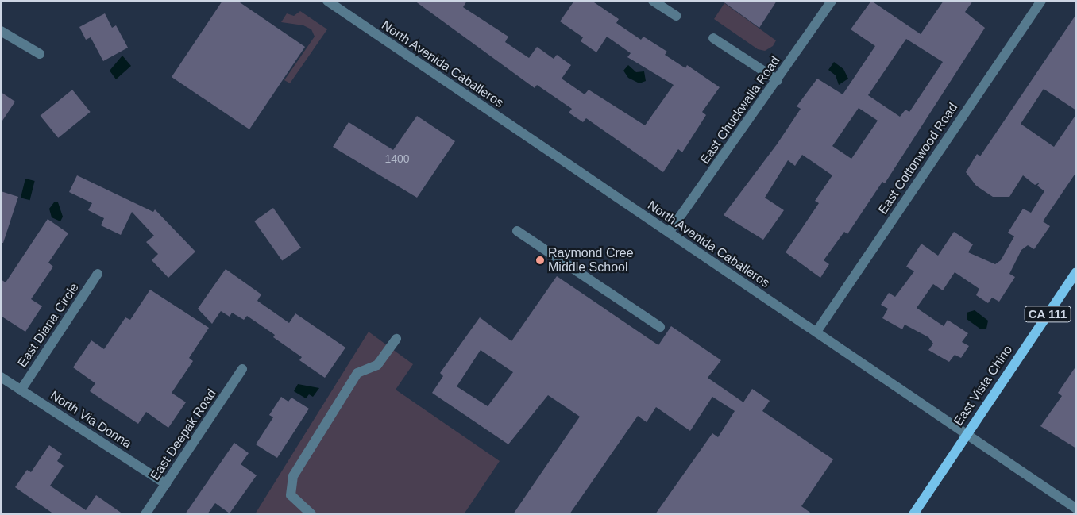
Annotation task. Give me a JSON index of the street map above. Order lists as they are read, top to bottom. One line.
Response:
{"streets":{"main road":["CA 111","East Vista Chino"],"street":["North Avenida Caballeros","East Chuckwalla Road","East Cottonwood Road","East Diana Circle","North Via Donna","East Deepak Road"]},"crossings":[["North Avenida Caballeros","East Chuckwalla Road"],["North Avenida Caballeros","East Cottonwood Road"],["North Avenida Caballeros","East Vista Chino"],["East Diana Circle","North Via Donna"],["North Via Donna","East Deepak Road"]],"places":["Raymond Cree Middle School"],"house_numbers":["1400"]}
